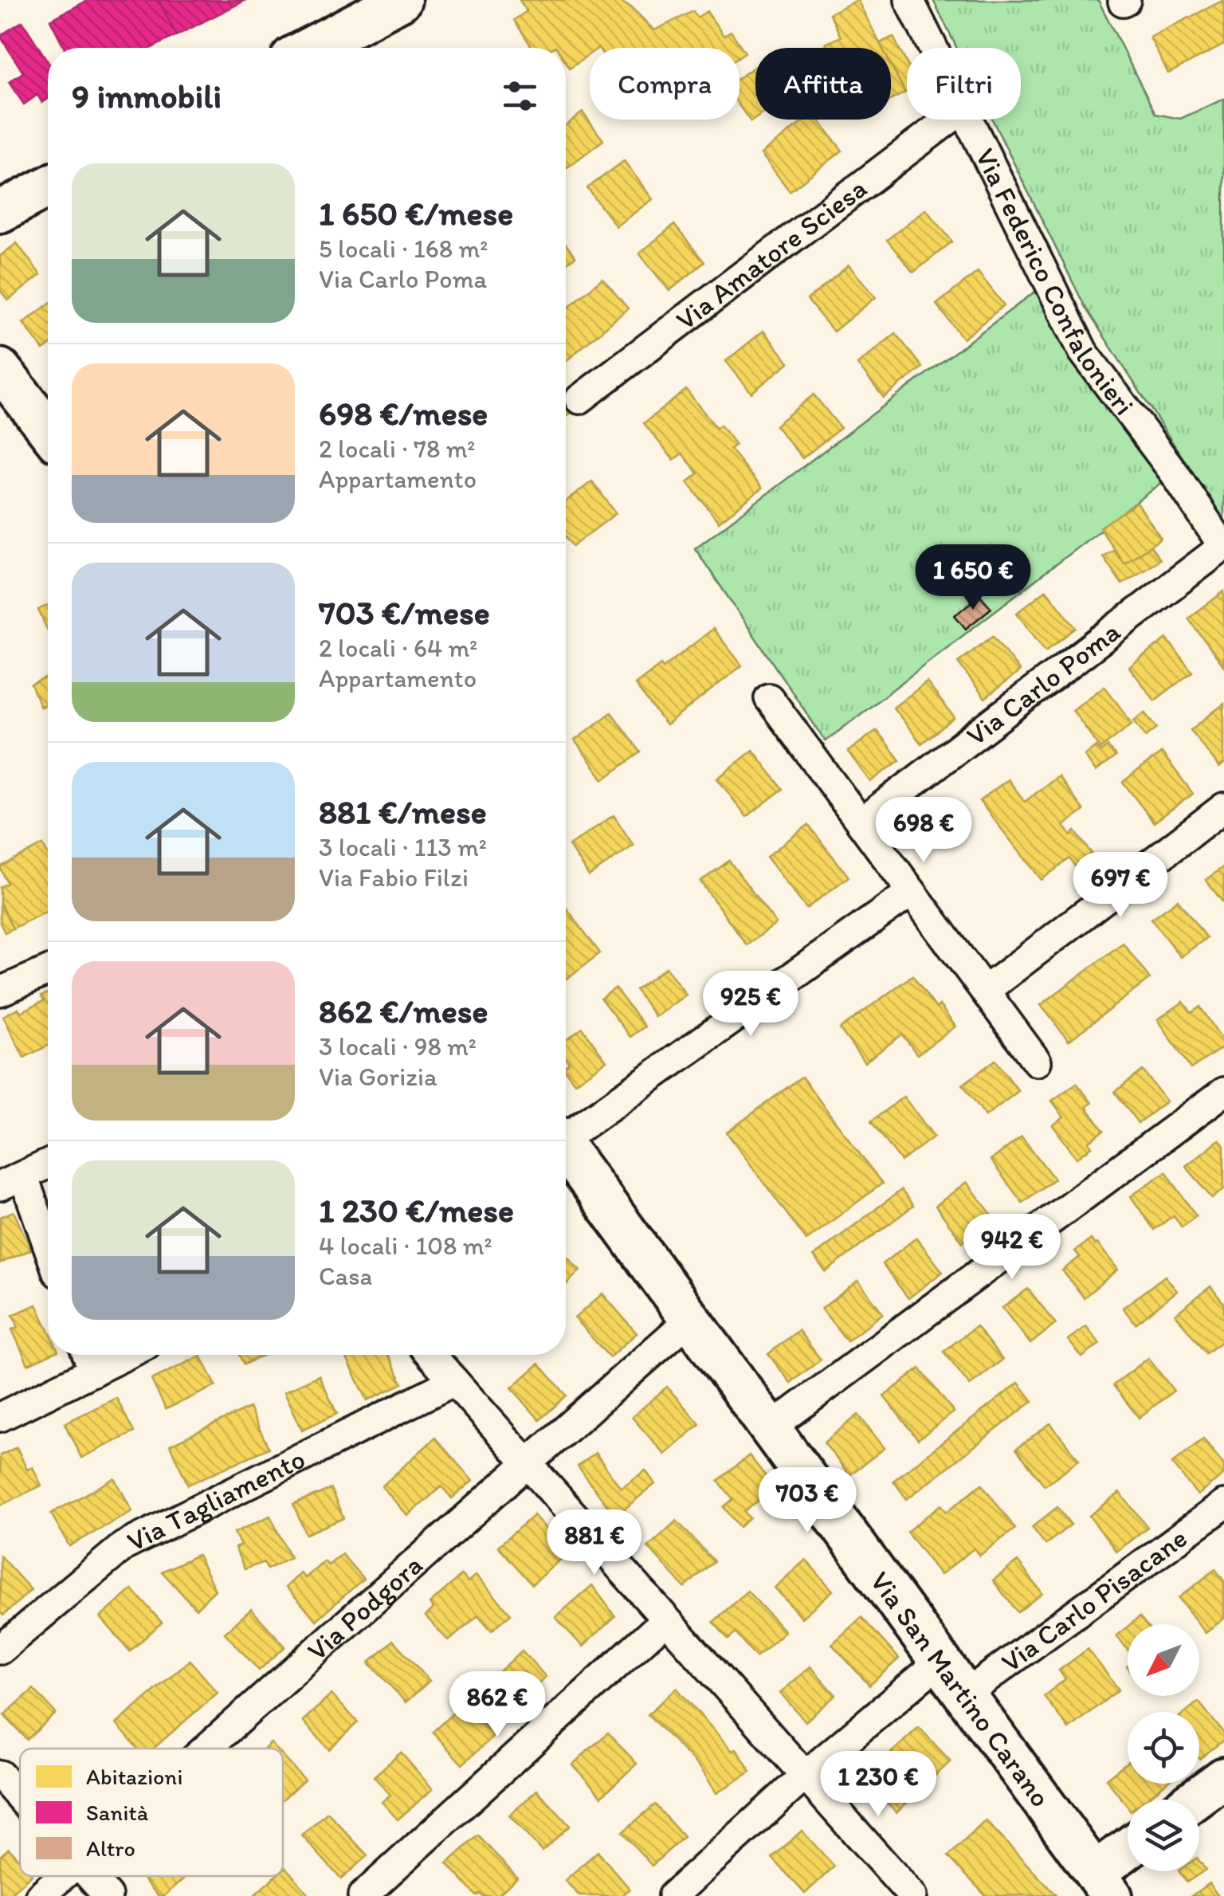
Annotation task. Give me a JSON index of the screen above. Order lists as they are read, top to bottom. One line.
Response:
{"streets":{"street":["Via Amatore Sciesa","Via Federico Confalonieri","Via Carlo Poma","Via Tagliamento","Via Carlo Pisacane","Via Podgora","Via San Martino Carano"]},"crossings":[["Via Federico Confalonieri","Via Carlo Poma"],["Via Carlo Pisacane","Via San Martino Carano"],["Via Podgora","Via San Martino Carano"]],"legend":["Abitazioni","Sanità","Altro"],"north":"bottom left","page":{"chip":["Compra","Affitta","Filtri"],"heading":"9 immobili","list":[{"name":"1 650 €/mese","note":"5 locali · 168 m² · Via Carlo Poma"},{"name":"698 €/mese","note":"2 locali · 78 m² · Appartamento"},{"name":"703 €/mese","note":"2 locali · 64 m² · Appartamento"},{"name":"881 €/mese","note":"3 locali · 113 m² · Via Fabio Filzi"},{"name":"862 €/mese","note":"3 locali · 98 m² · Via Gorizia"},{"name":"1 230 €/mese","note":"4 locali · 108 m² · Casa"}],"price":["1 650 €","698 €","697 €","925 €","942 €","703 €","881 €","862 €","1 230 €"]}}
